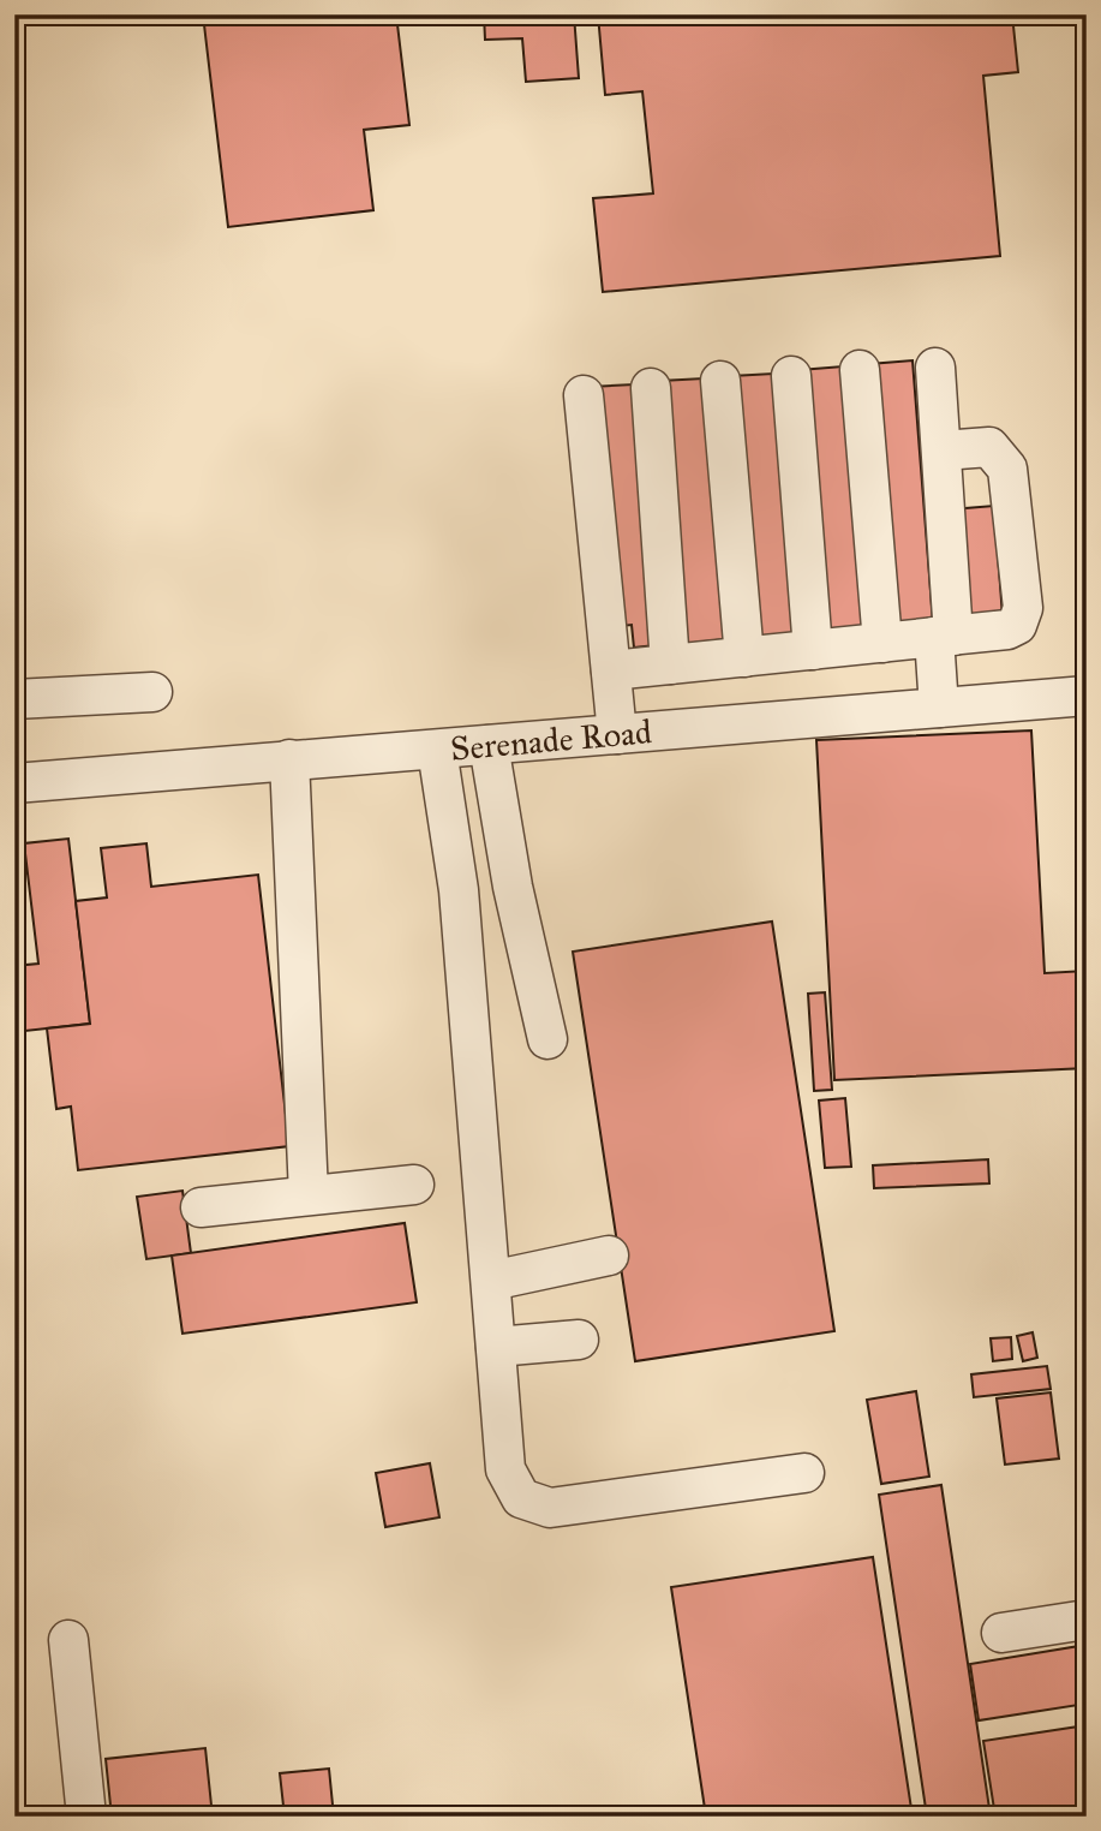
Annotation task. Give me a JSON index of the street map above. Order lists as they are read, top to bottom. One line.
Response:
{"streets":{"street":["Serenade Road"]}}
